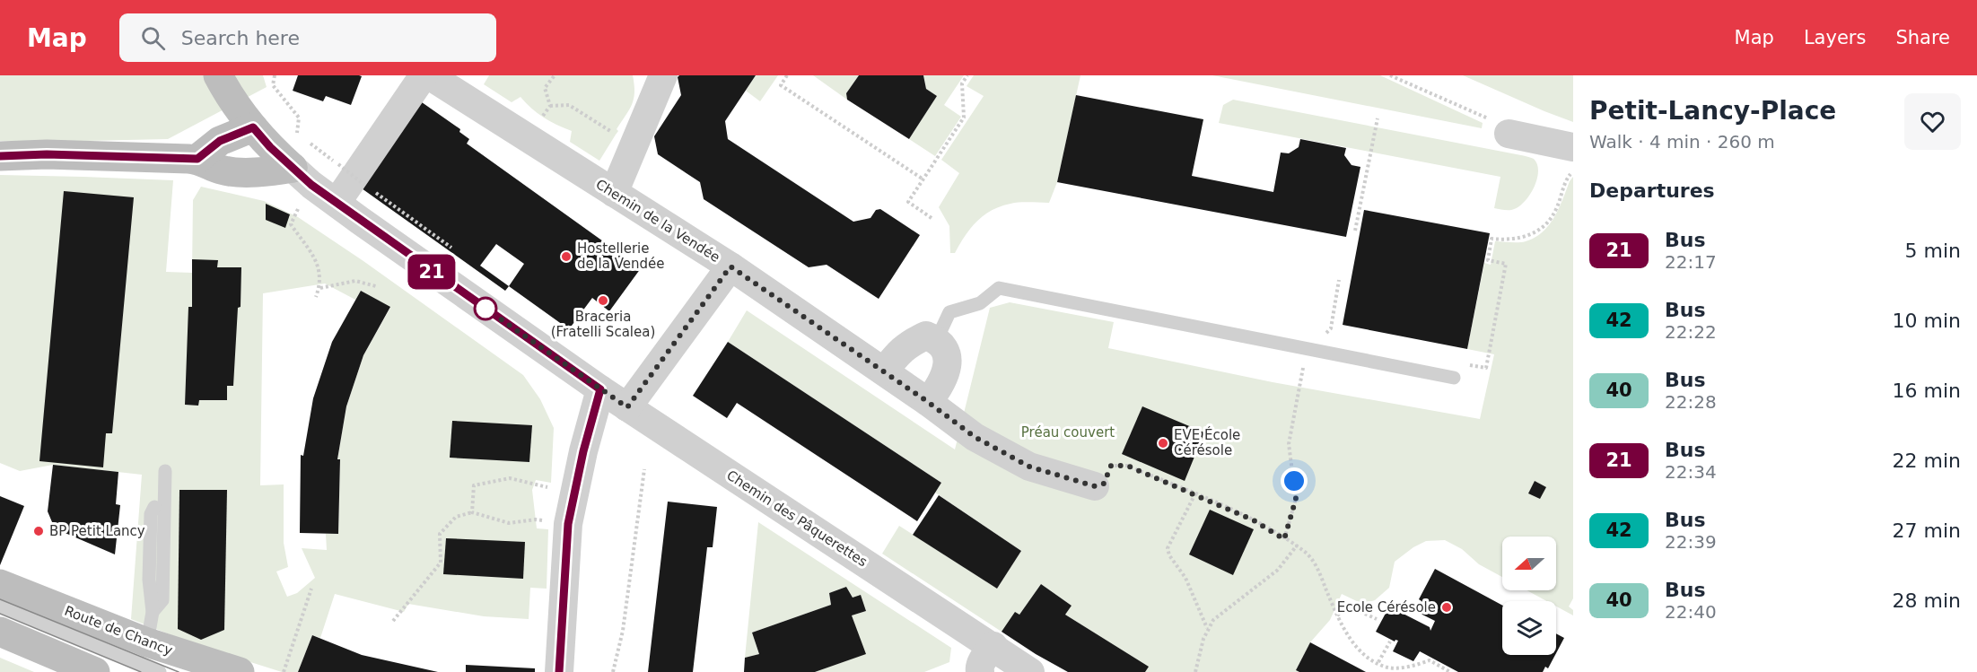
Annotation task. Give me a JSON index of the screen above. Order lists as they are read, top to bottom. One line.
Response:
{"streets":{"street":["Chemin de la Vendée","Chemin des Pâquerettes","Route de Chancy"]},"parks":["Préau couvert"],"places":["Hostellerie de la Vendée","Braceria (Fratelli Scalea)","EVE École Cérésole","BP Petit Lancy","Ecole Cérésole"],"lines":["bus line 21"],"north":"left","page":{"header":"Map","search":"Search here","nav":["Map","Layers","Share"],"on_map":"21","heading":[["Petit-Lancy-Place","Walk · 4 min · 260 m"],"Departures"],"list":[{"mark":"21","name":"Bus","note":"22:17","value":"5 min"},{"mark":"42","name":"Bus","note":"22:22","value":"10 min"},{"mark":"40","name":"Bus","note":"22:28","value":"16 min"},{"mark":"21","name":"Bus","note":"22:34","value":"22 min"},{"mark":"42","name":"Bus","note":"22:39","value":"27 min"},{"mark":"40","name":"Bus","note":"22:40","value":"28 min"}]}}
